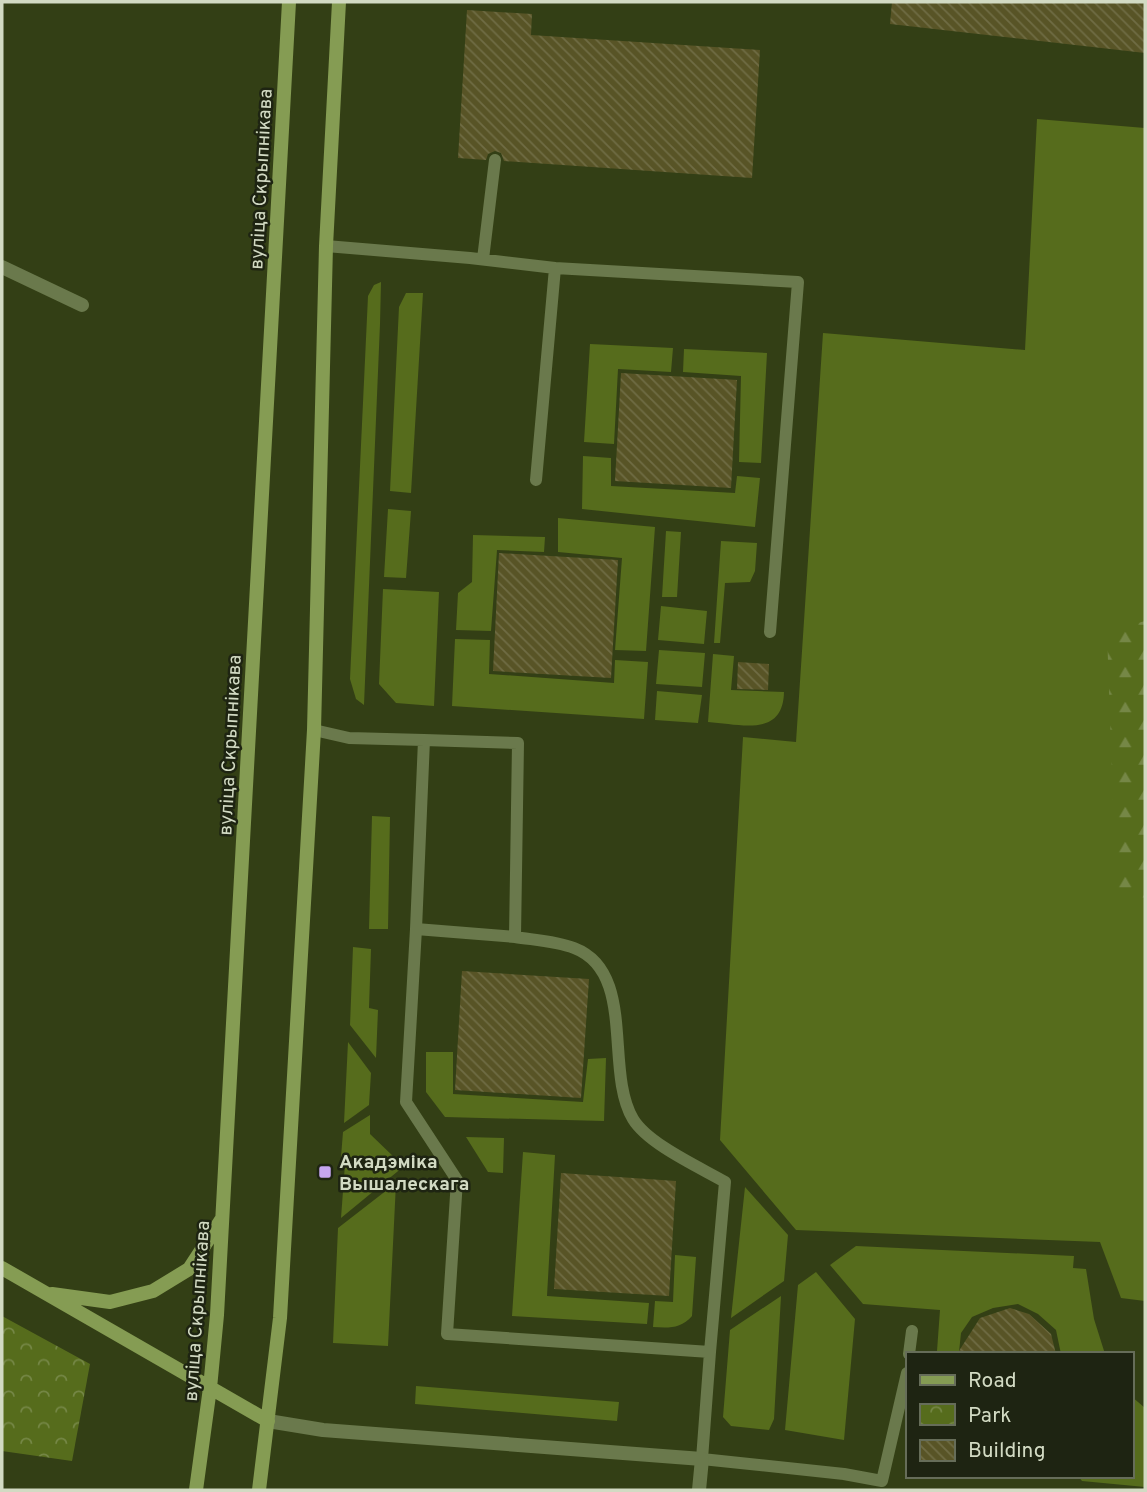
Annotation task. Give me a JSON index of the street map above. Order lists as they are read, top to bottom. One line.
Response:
{"streets":{"main road":["вуліца Скрыпнікава"]},"places":{"transit":["Акадэміка Вышалескага"]},"legend":["Road","Park","Building"]}
